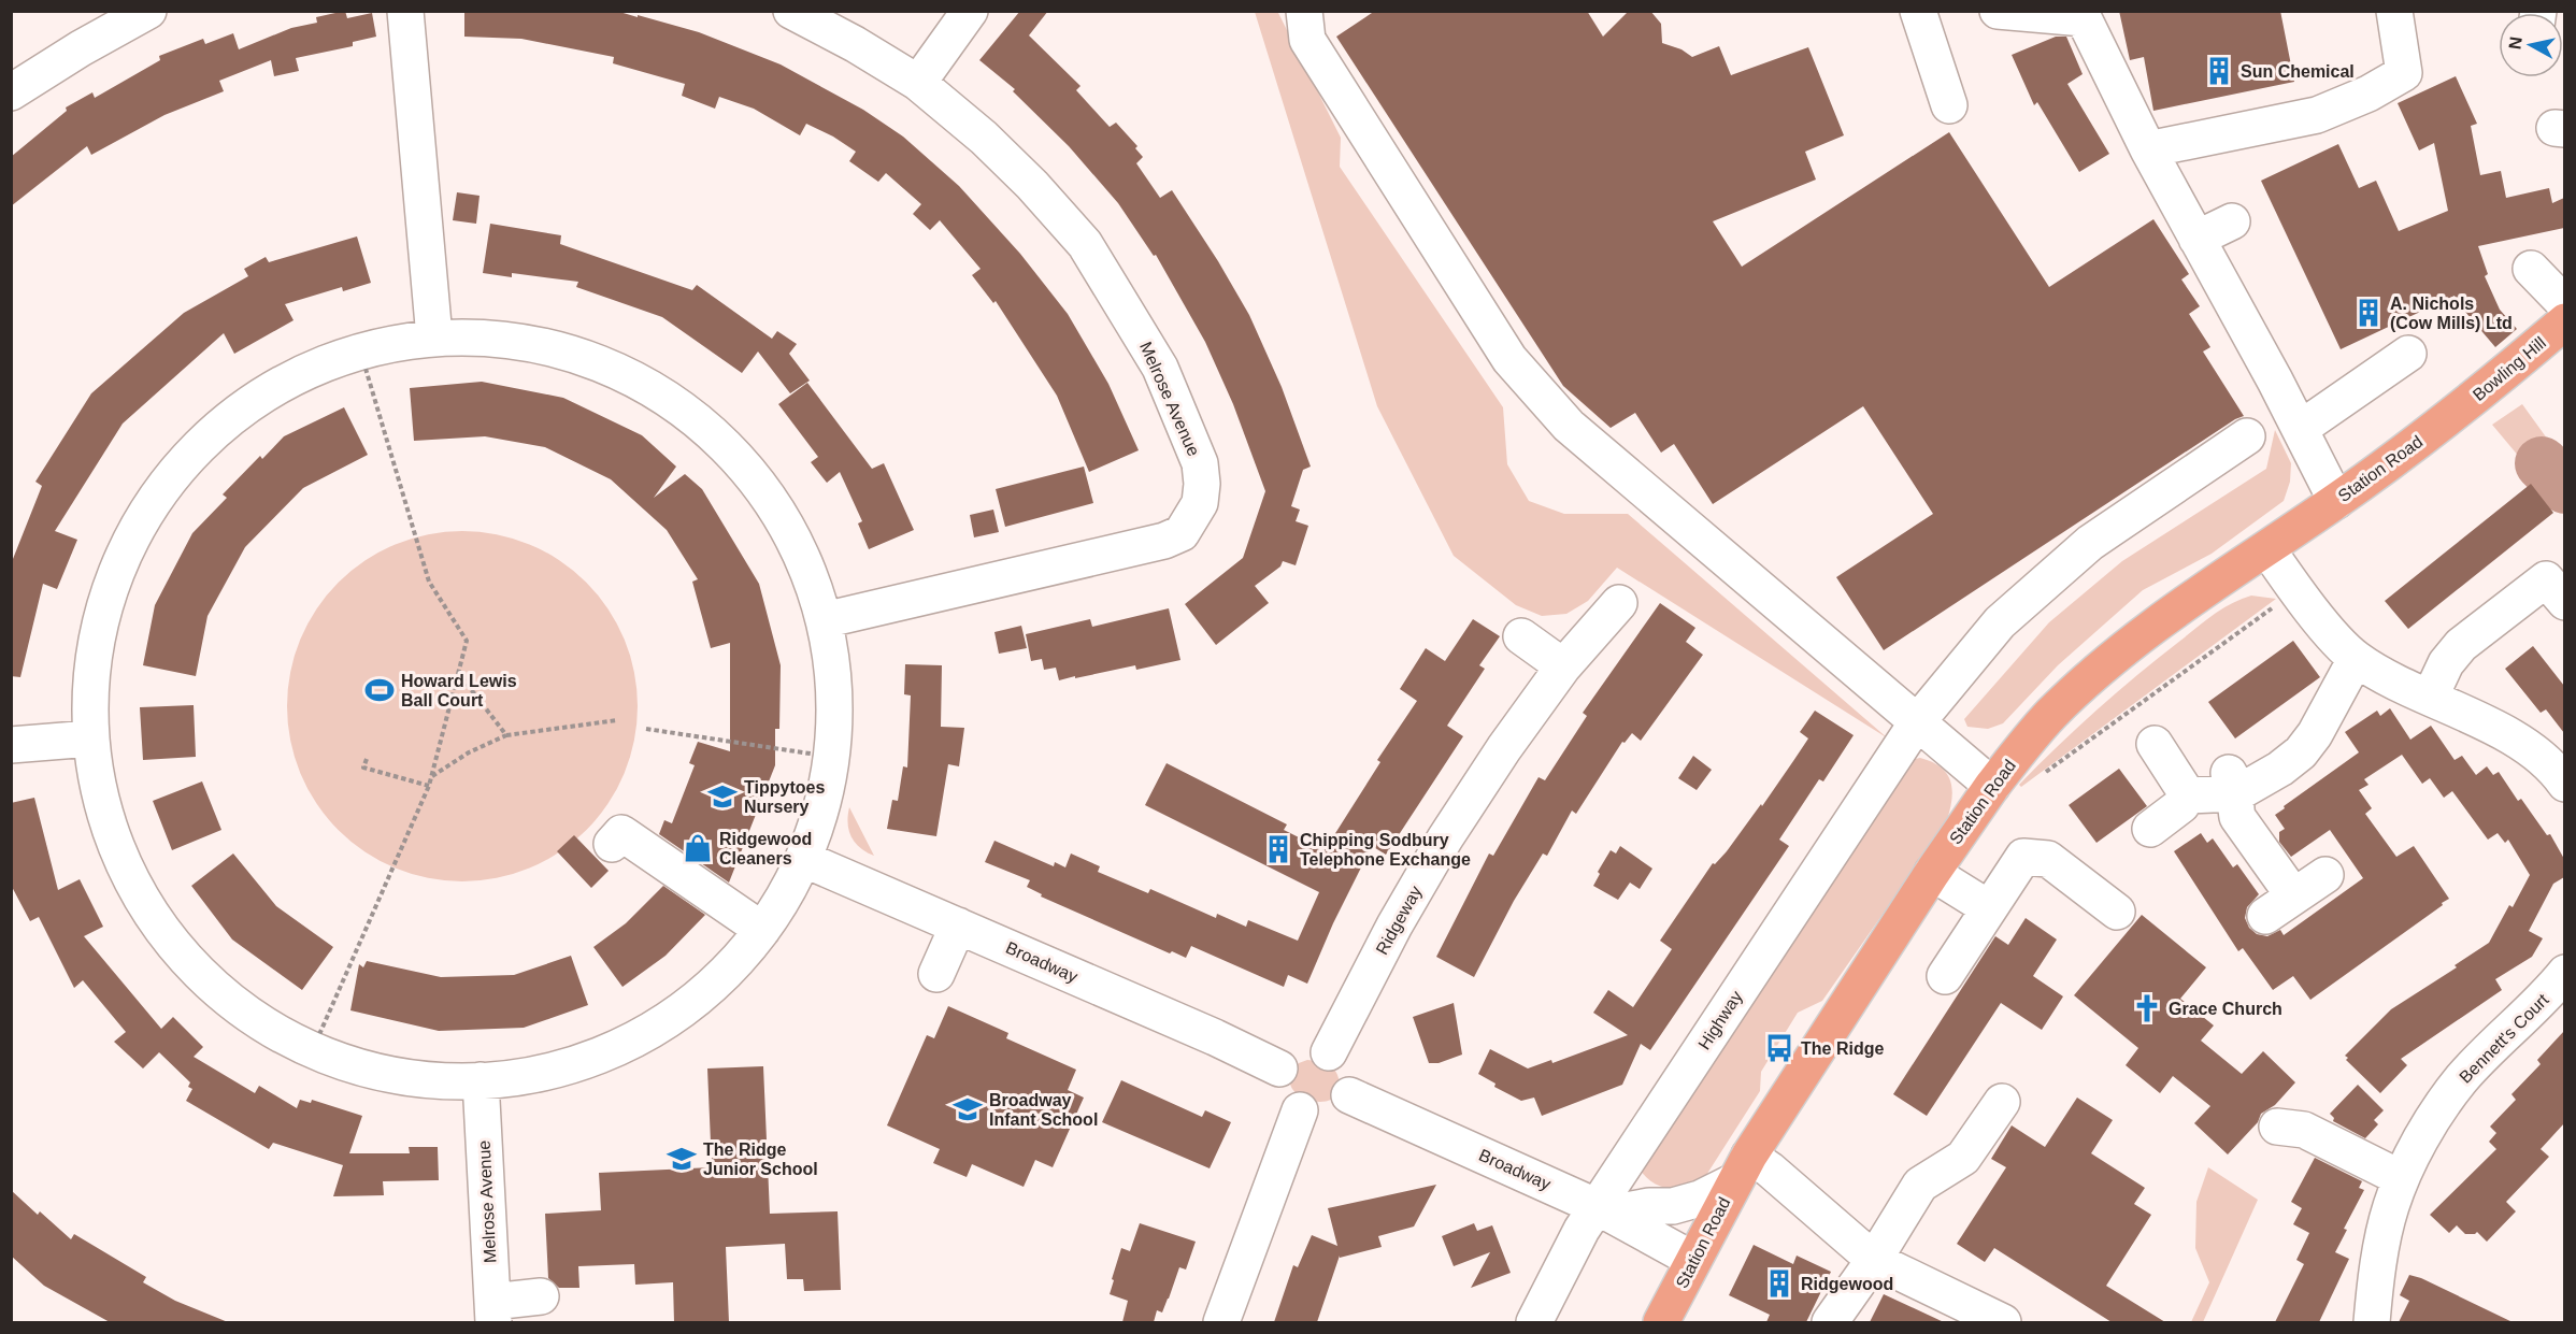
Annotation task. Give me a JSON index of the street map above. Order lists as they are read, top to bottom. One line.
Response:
{"streets":{"main road":["Bowling Hill","Station Road"],"street":["Melrose Avenue","Ridgeway","Broadway","Highway","Bennett's Court"]},"crossings":[["Bowling Hill","Station Road"],["Station Road","Broadway"],["Ridgeway","Broadway"],["Broadway","Highway"]],"places":{"building":["Sun Chemical","A. Nichols (Cow Mills) Ltd","Chipping Sodbury Telephone Exchange","Ridgewood"],"sports":["Howard Lewis Ball Court"],"school or university":["Tippytoes Nursery","Broadway Infant School","The Ridge Junior School"],"shop":["Ridgewood Cleaners"],"church":["Grace Church"],"bus stop":["The Ridge"]},"north":"left"}
